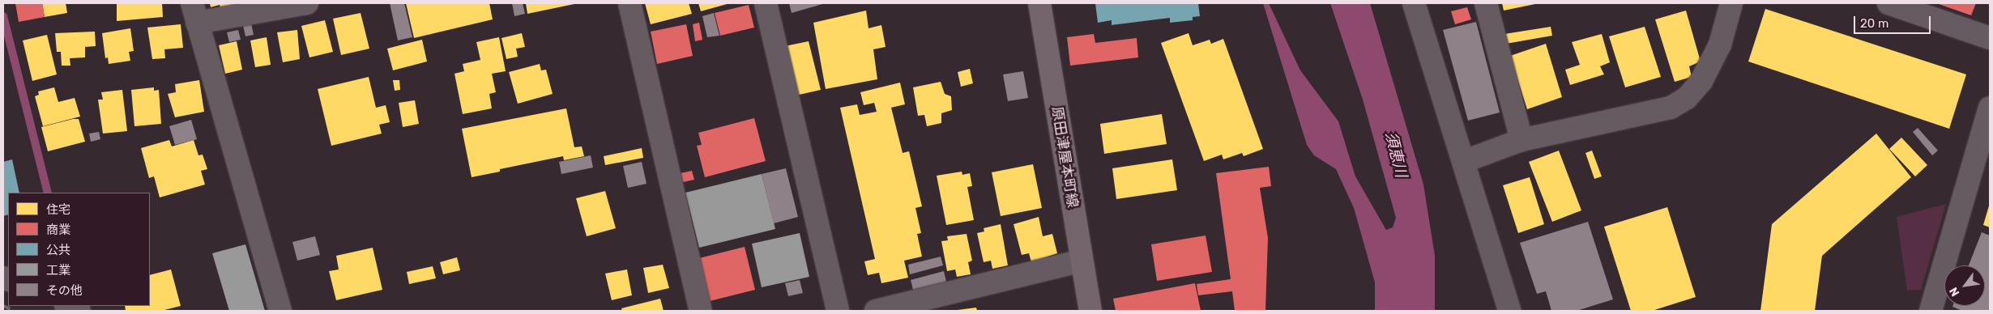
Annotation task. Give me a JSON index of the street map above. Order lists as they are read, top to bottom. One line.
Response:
{"streets":{"street":["原田津屋本町線"]},"water":["須恵川"],"legend":["住宅","商業","公共","工業","その他"],"scale_bar":"20 m","north":"bottom left"}
